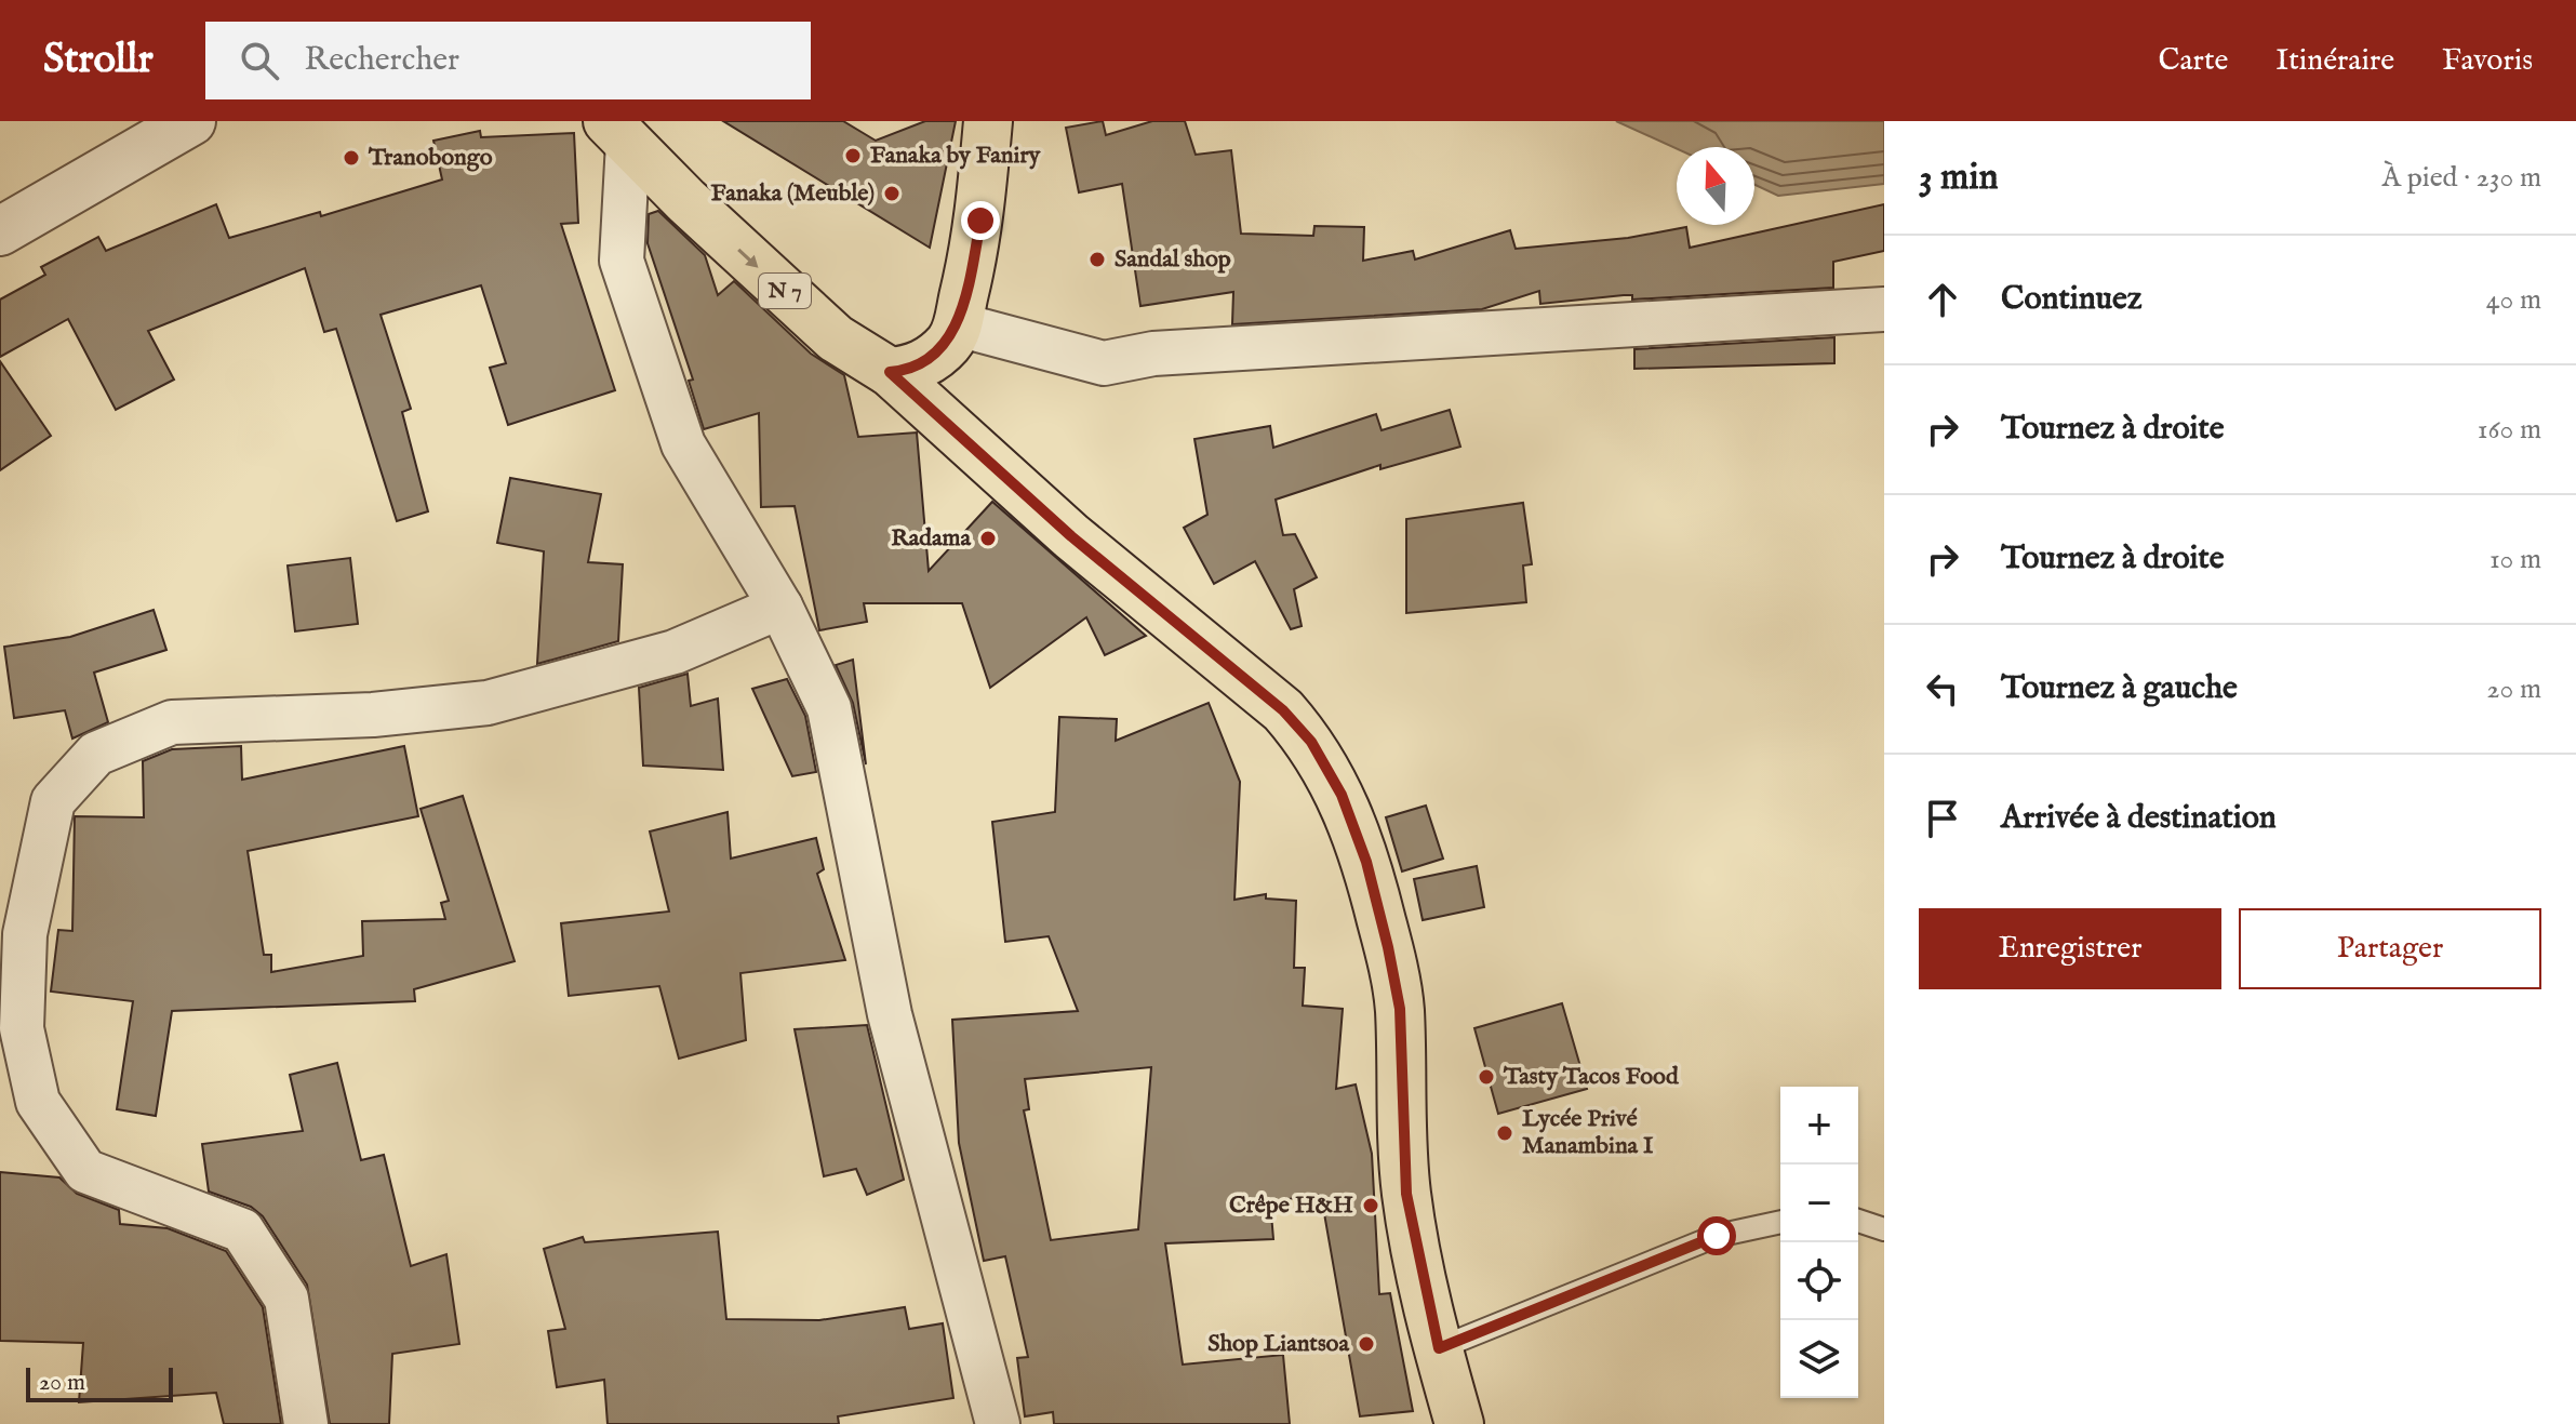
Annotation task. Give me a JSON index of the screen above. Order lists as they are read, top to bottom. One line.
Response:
{"streets":{"main road":["N 7"]},"places":["Fanaka by Faniry","Tranobongo","Fanaka (Meuble)","Sandal shop","Radama","Tasty Tacos Food","Lycée Privé Manambina I","Crêpe H&H","Shop Liantsoa"],"scale_bar":"20 m","north":"top","page":{"header":"Strollr","search":"Rechercher","nav":["Carte","Itinéraire","Favoris"],"heading":["3 min","À pied · 230 m"],"list":[["Continuez","40 m"],["Tournez à droite","160 m"],["Tournez à droite","10 m"],["Tournez à gauche","20 m"],"Arrivée à destination"],"buttons":["Enregistrer","Partager"],"map_buttons":["+","−"],"scale":"20 m"}}
